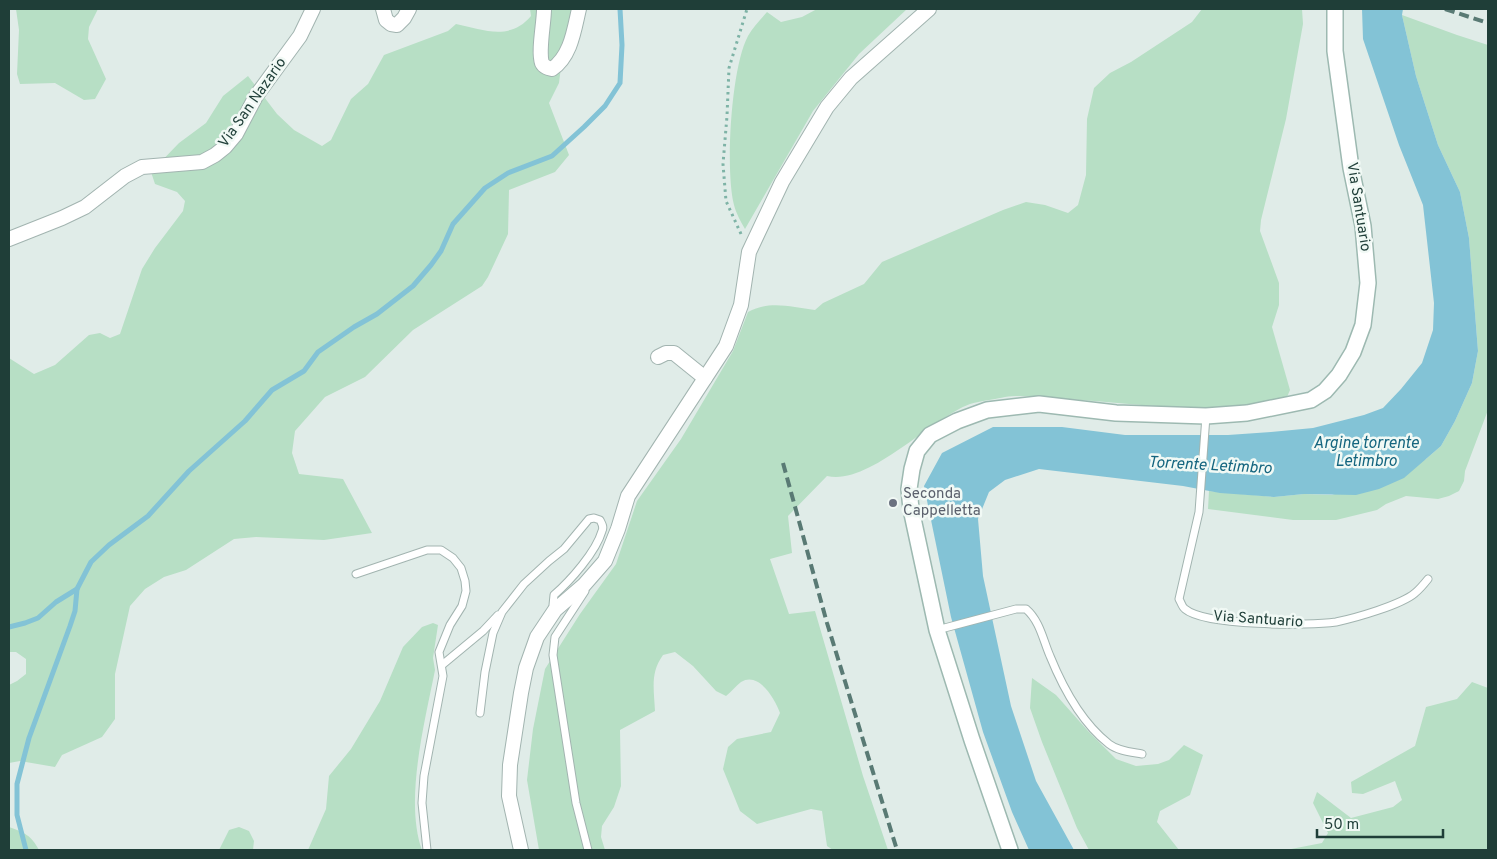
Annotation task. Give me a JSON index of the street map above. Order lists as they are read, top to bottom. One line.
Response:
{"streets":{"main road":["Via Santuario"],"street":["Via San Nazario"]},"water":["Argine torrente Letimbro","Torrente Letimbro"],"places":["Seconda Cappelletta"],"scale_bar":"50 m"}
